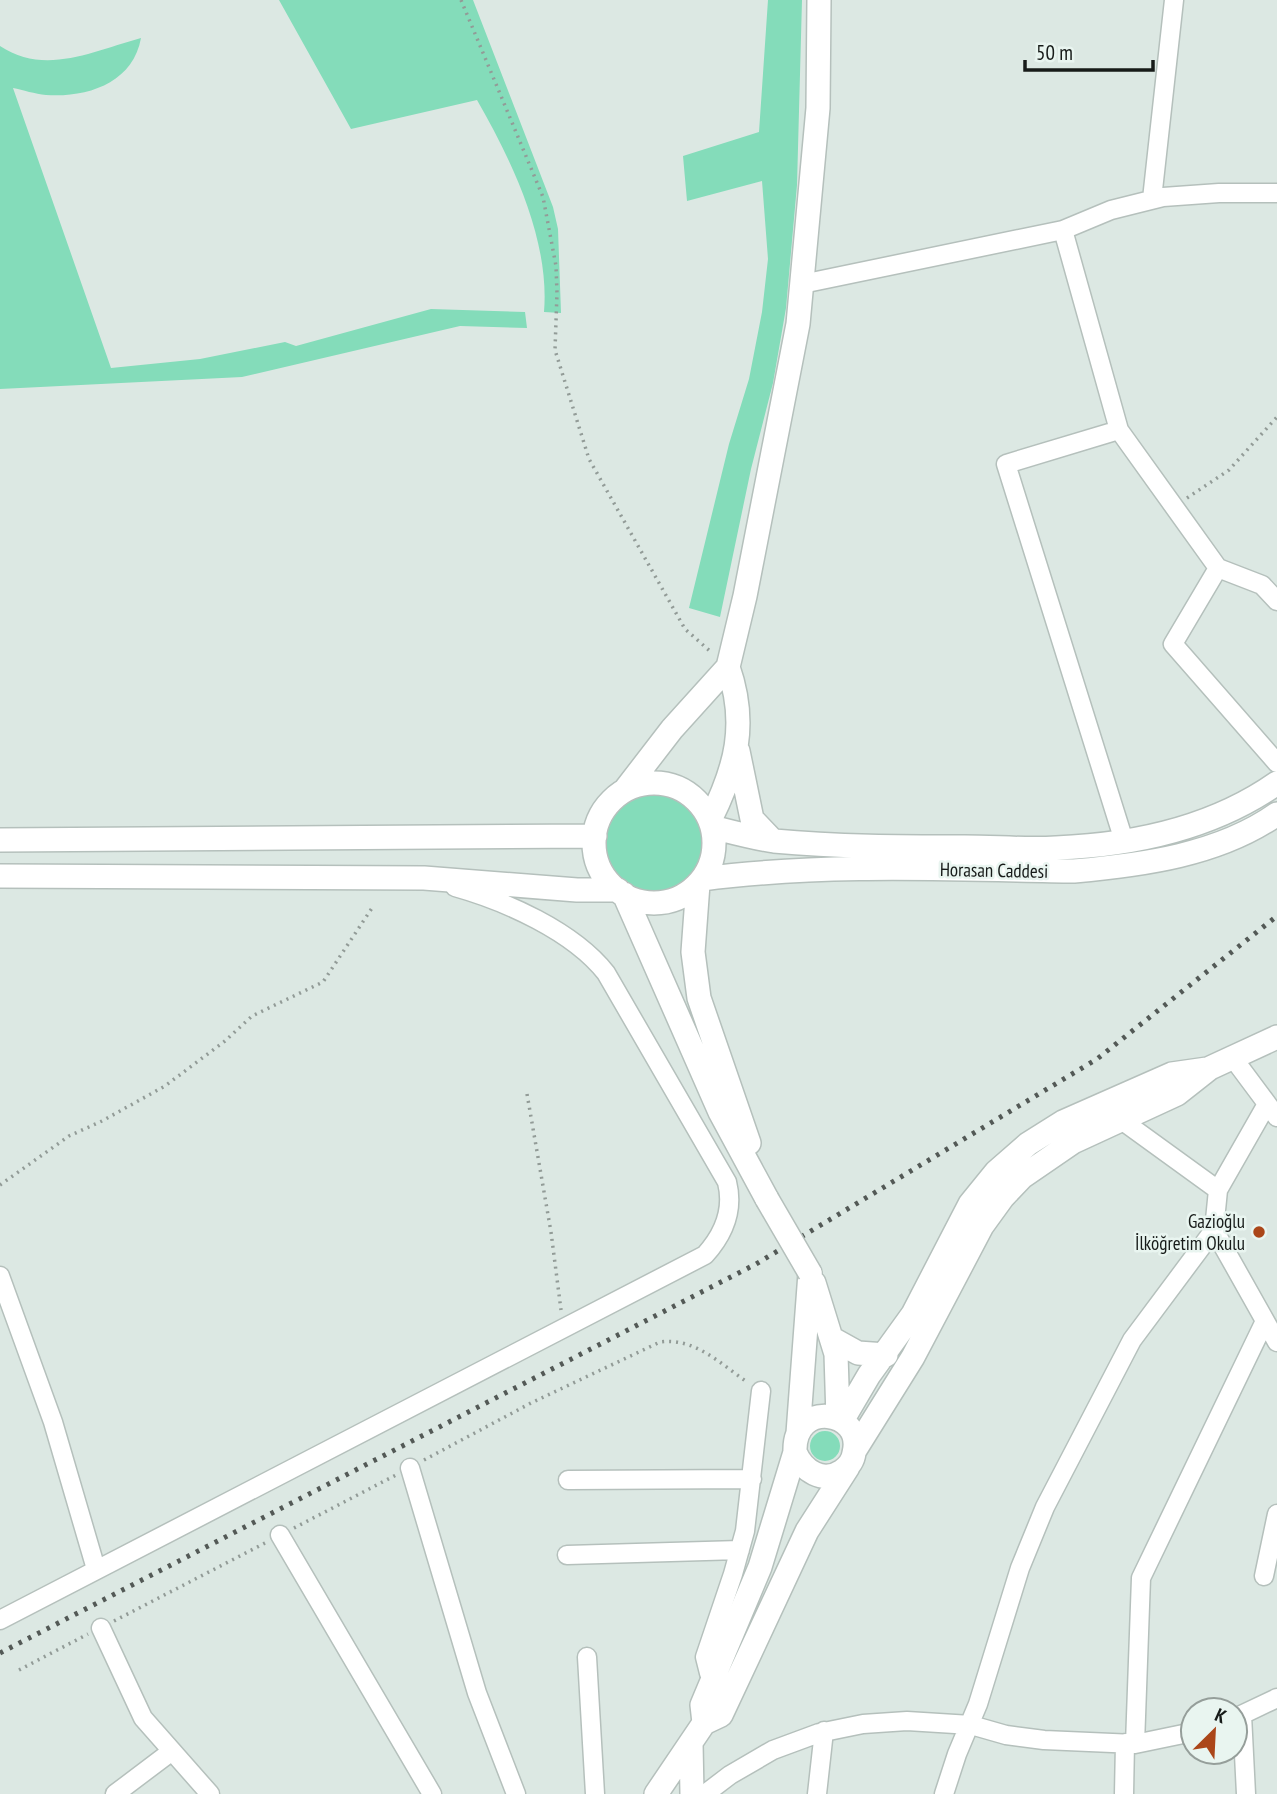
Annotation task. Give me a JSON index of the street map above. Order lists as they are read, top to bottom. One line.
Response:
{"streets":{"street":["Horasan Caddesi"]},"places":["Gazioğlu İlköğretim Okulu"],"scale_bar":"50 m","north":"top right"}
